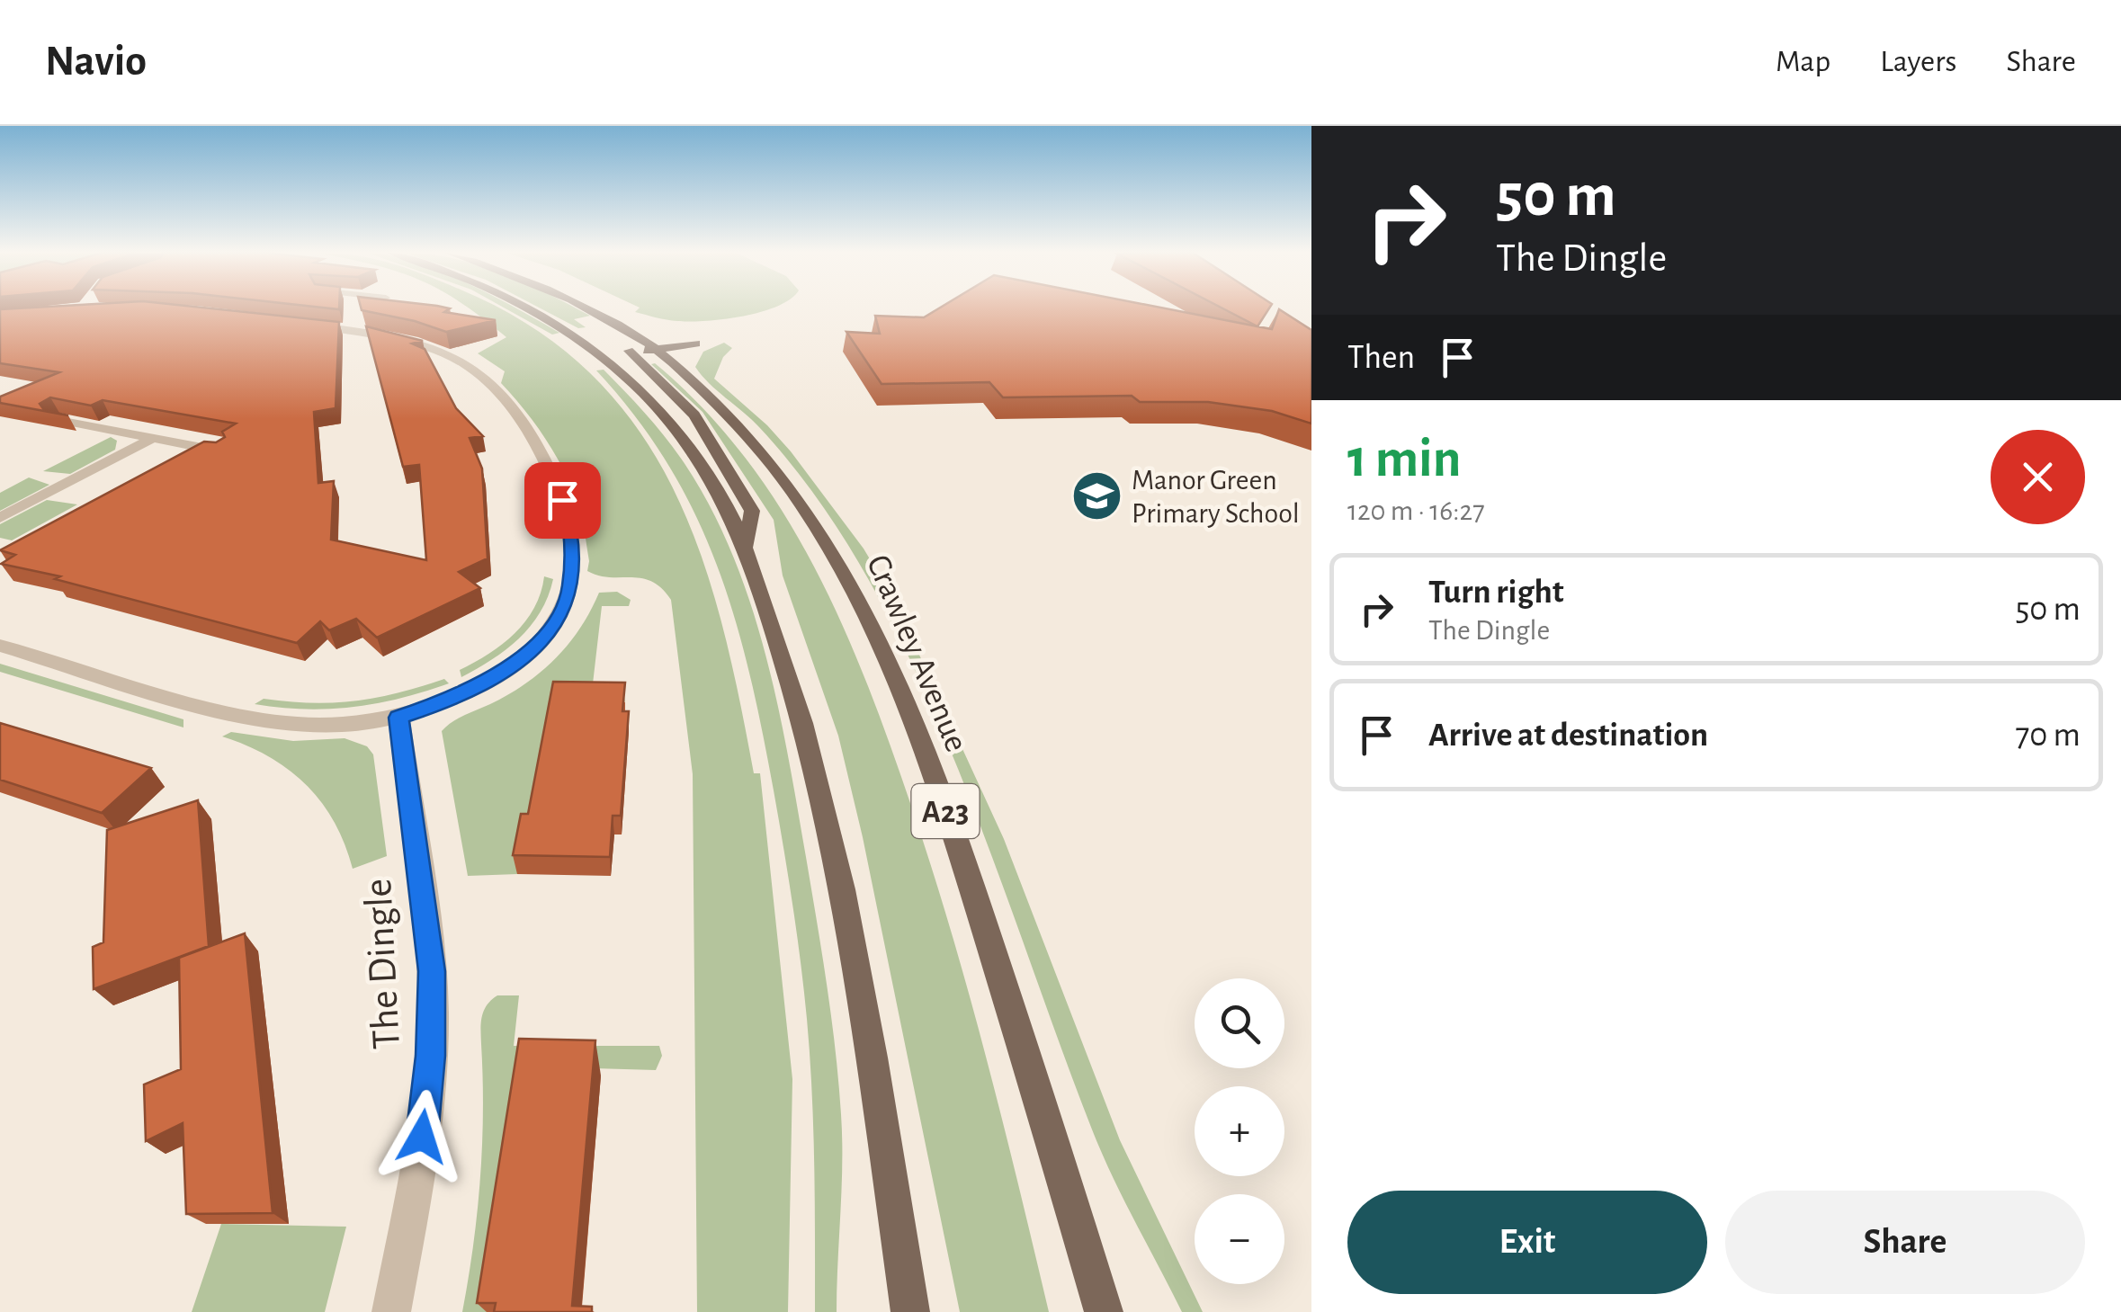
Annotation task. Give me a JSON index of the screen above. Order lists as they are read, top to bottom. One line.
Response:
{"streets":{"main road":["Crawley Avenue","A23"],"street":["The Dingle"]},"places":{"school or university":["Manor Green Primary School"]},"page":{"header":"Navio","nav":["Map","Layers","Share"],"turn":["50 m","The Dingle"],"then":"Then","heading":["1 min","120 m · 16:27"],"list":[{"name":"Turn right","note":"The Dingle","value":"50 m"},{"name":"Arrive at destination","value":"70 m"}],"map_buttons":["+","−"],"buttons":["Exit","Share"]}}
